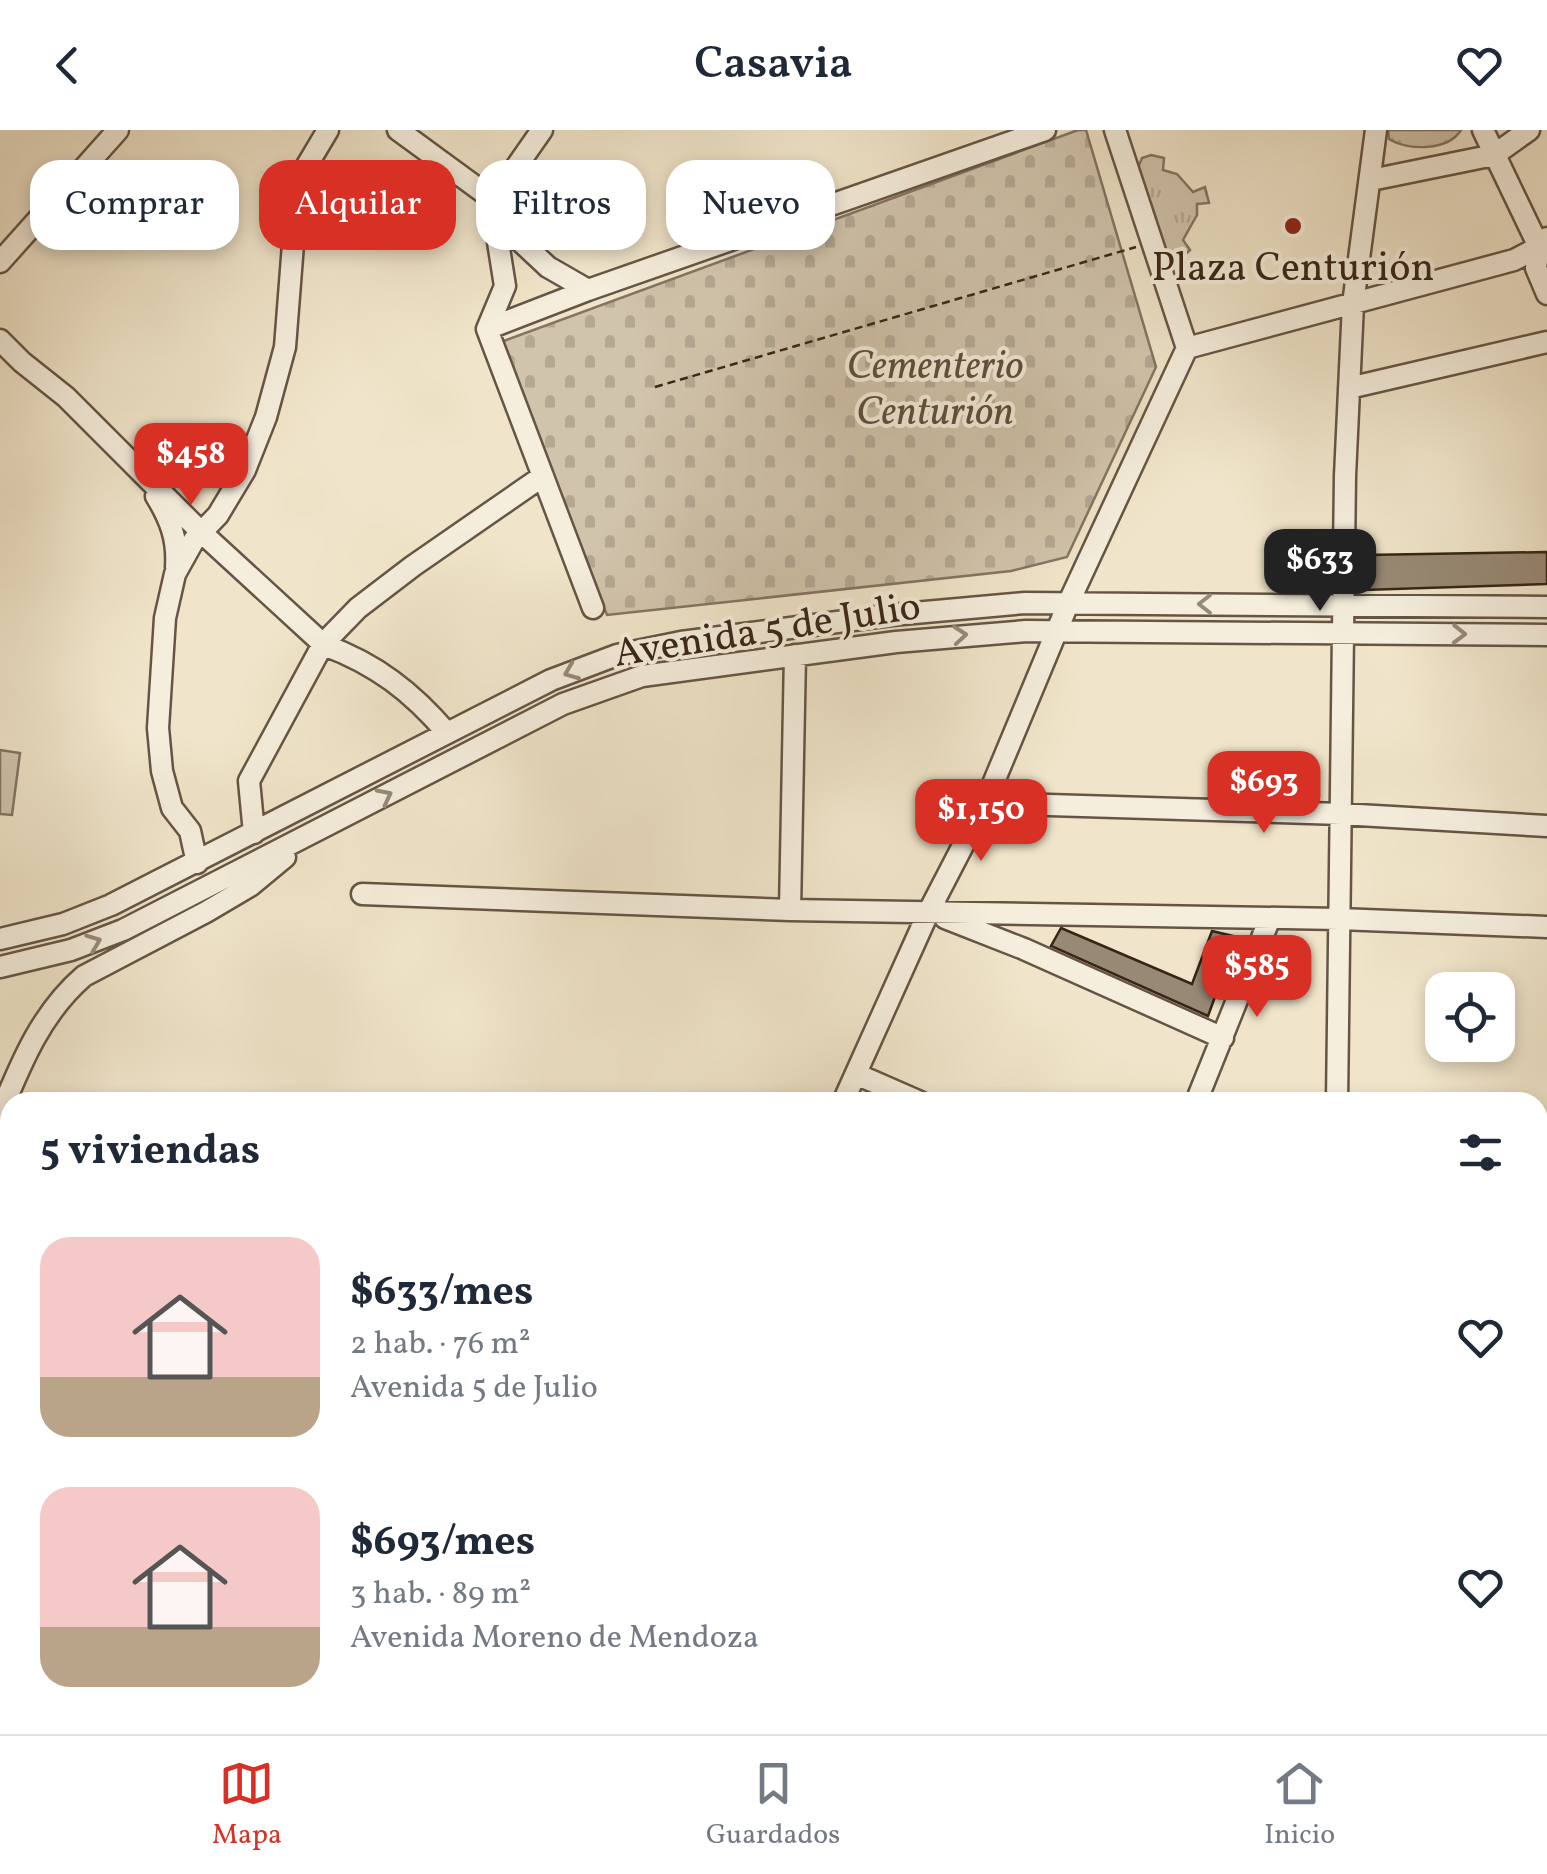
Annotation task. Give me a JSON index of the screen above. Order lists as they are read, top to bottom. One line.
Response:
{"streets":{"street":["Avenida 5 de Julio"]},"parks":["Cementerio Centurión"],"places":["Plaza Centurión"],"page":{"header":"Casavia","chip":["Comprar","Alquilar","Filtros","Nuevo"],"price":["$458","$633","$693","$1,150","$585"],"heading":"5 viviendas","list":[{"name":"$633/mes","note":"2 hab. · 76 m² · Avenida 5 de Julio"},{"name":"$693/mes","note":"3 hab. · 89 m² · Avenida Moreno de Mendoza"}],"tabs":["Mapa","Guardados","Inicio"]}}
